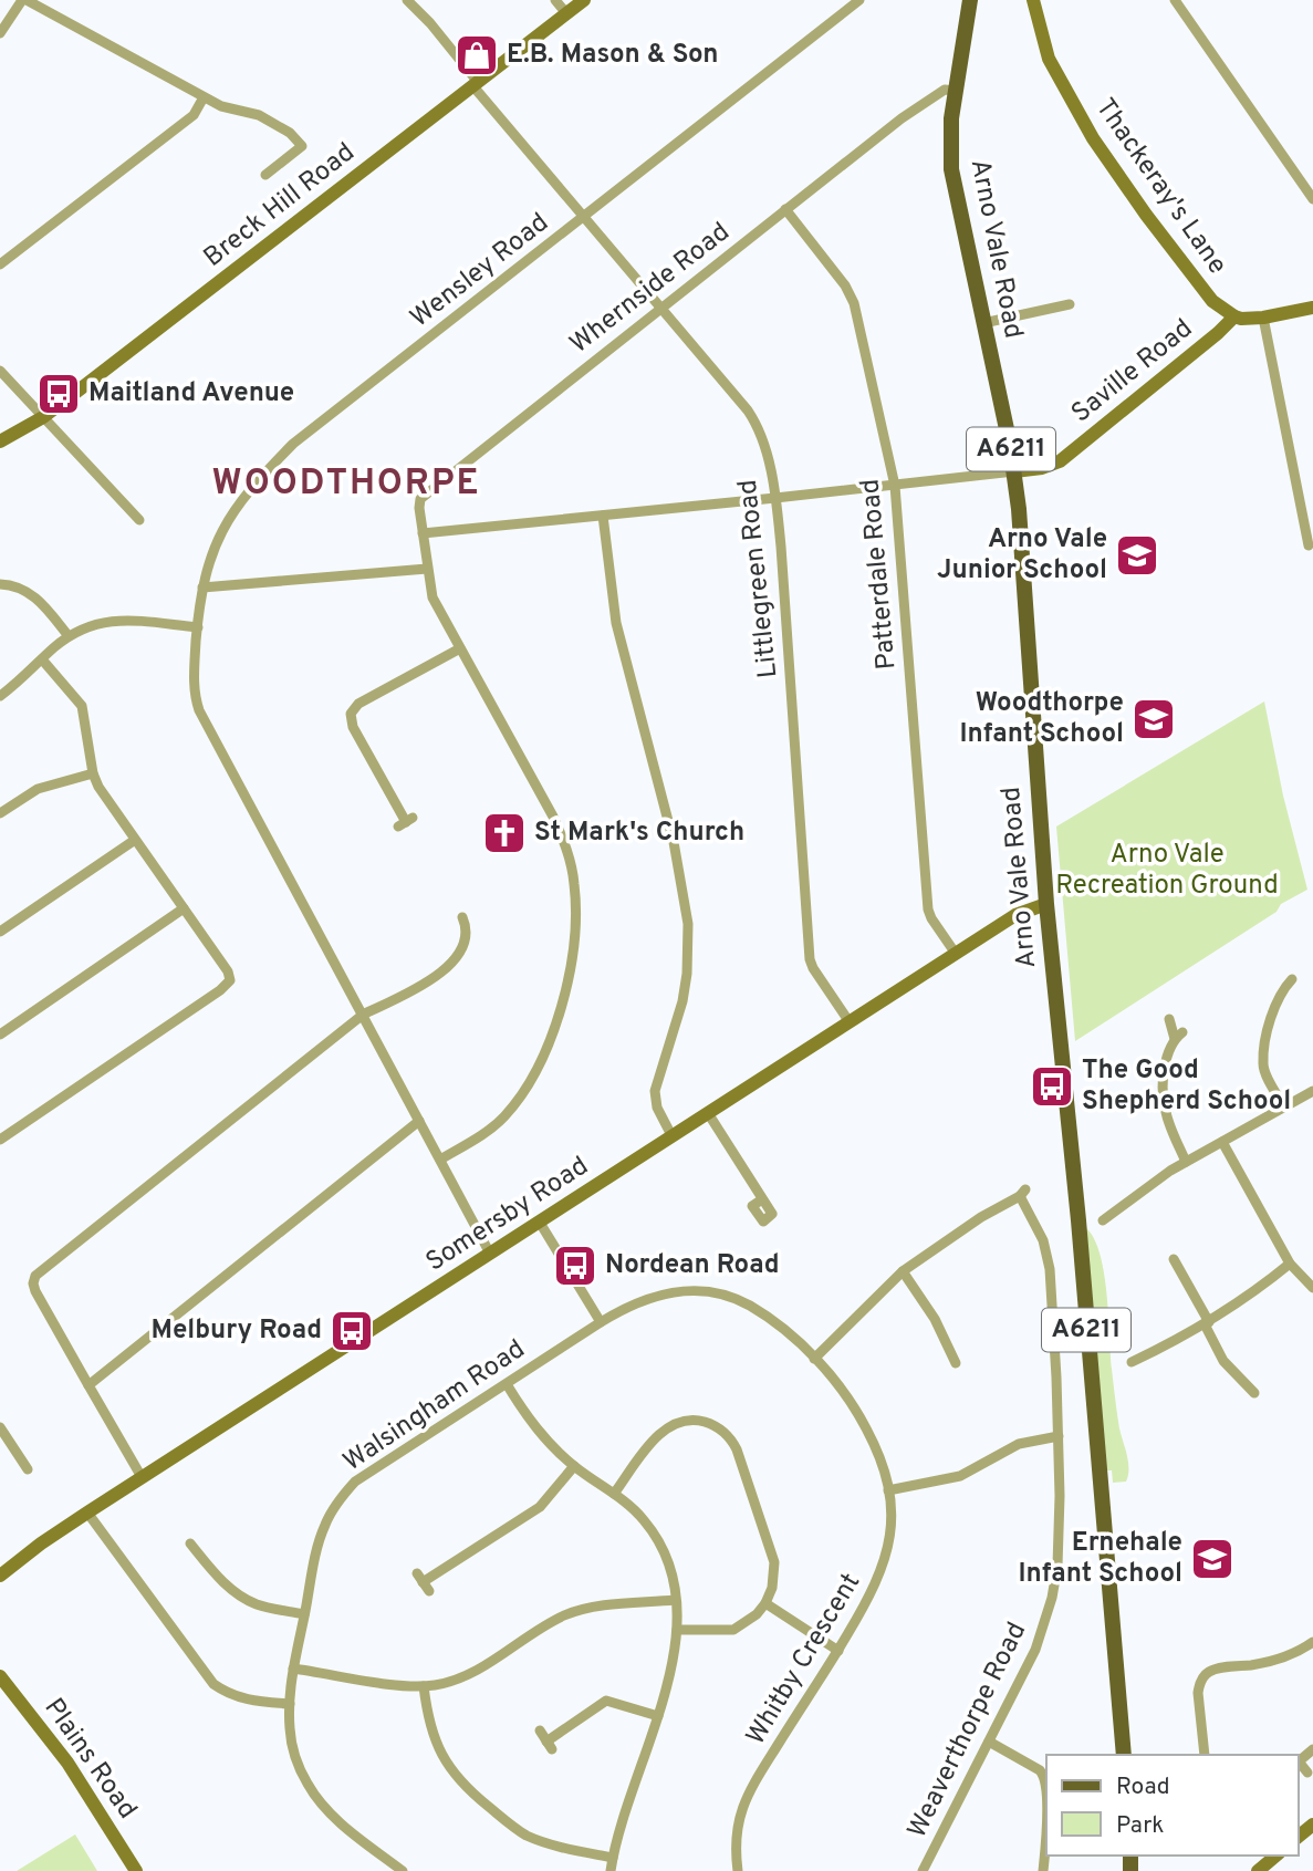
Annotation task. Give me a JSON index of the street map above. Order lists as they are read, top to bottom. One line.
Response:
{"streets":{"main road":["Arno Vale Road","A6211"],"street":["Thackeray's Lane","Breck Hill Road","Wensley Road","Whernside Road","Saville Road","Patterdale Road","Littlegreen Road","Somersby Road","Walsingham Road","Whitby Crescent","Weaverthorpe Road","Plains Road"]},"crossings":[["Thackeray's Lane","Saville Road"],["Breck Hill Road","Littlegreen Road"],["Arno Vale Road","Whernside Road"],["Arno Vale Road","Saville Road"],["Arno Vale Road","Somersby Road"],["Wensley Road","Littlegreen Road"],["Whernside Road","Patterdale Road"],["Whernside Road","Littlegreen Road"],["Patterdale Road","Somersby Road"],["Littlegreen Road","Somersby Road"],["Walsingham Road","Whitby Crescent"],["Whitby Crescent","Weaverthorpe Road"]],"districts":["WOODTHORPE"],"parks":["Arno Vale Recreation Ground"],"places":{"shop":["E.B. Mason & Son"],"bus stop":["Maitland Avenue","The Good Shepherd School","Nordean Road","Melbury Road"],"school or university":["Arno Vale Junior School","Woodthorpe Infant School","Ernehale Infant School"],"church":["St Mark's Church"]},"legend":["Road","Park"]}
